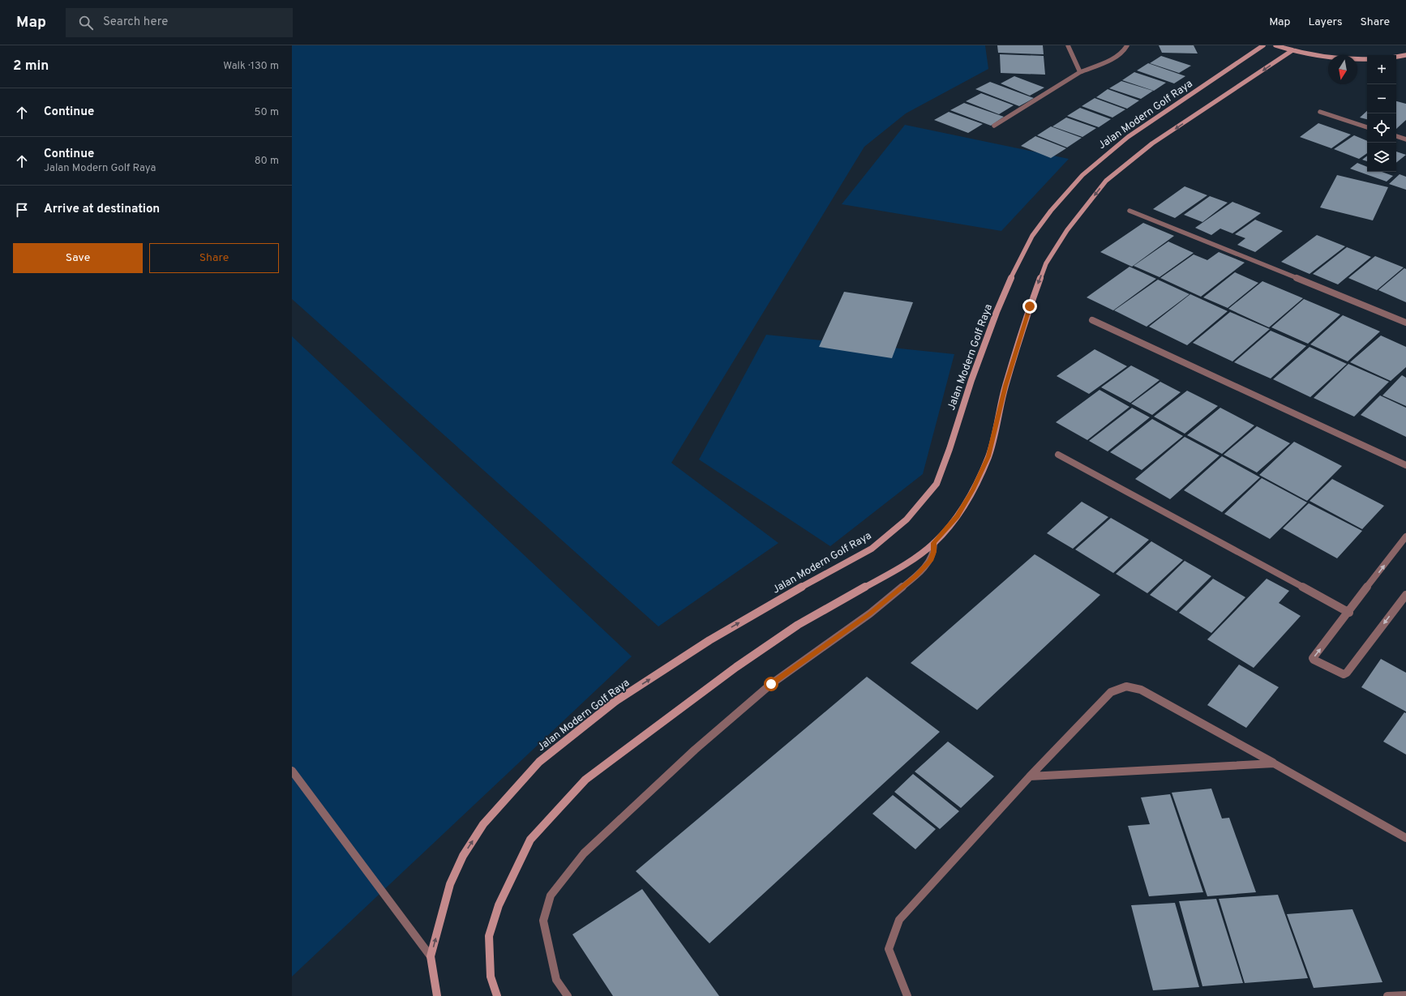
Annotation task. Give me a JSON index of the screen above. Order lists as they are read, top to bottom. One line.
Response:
{"streets":{"street":["Jalan Modern Golf Raya"]},"north":"bottom","page":{"header":"Map","search":"Search here","nav":["Map","Layers","Share"],"heading":["2 min","Walk · 130 m"],"map_buttons":["+","−"],"list":[["Continue","50 m"],["Continue","Jalan Modern Golf Raya","80 m"],"Arrive at destination"],"buttons":["Save","Share"]}}
